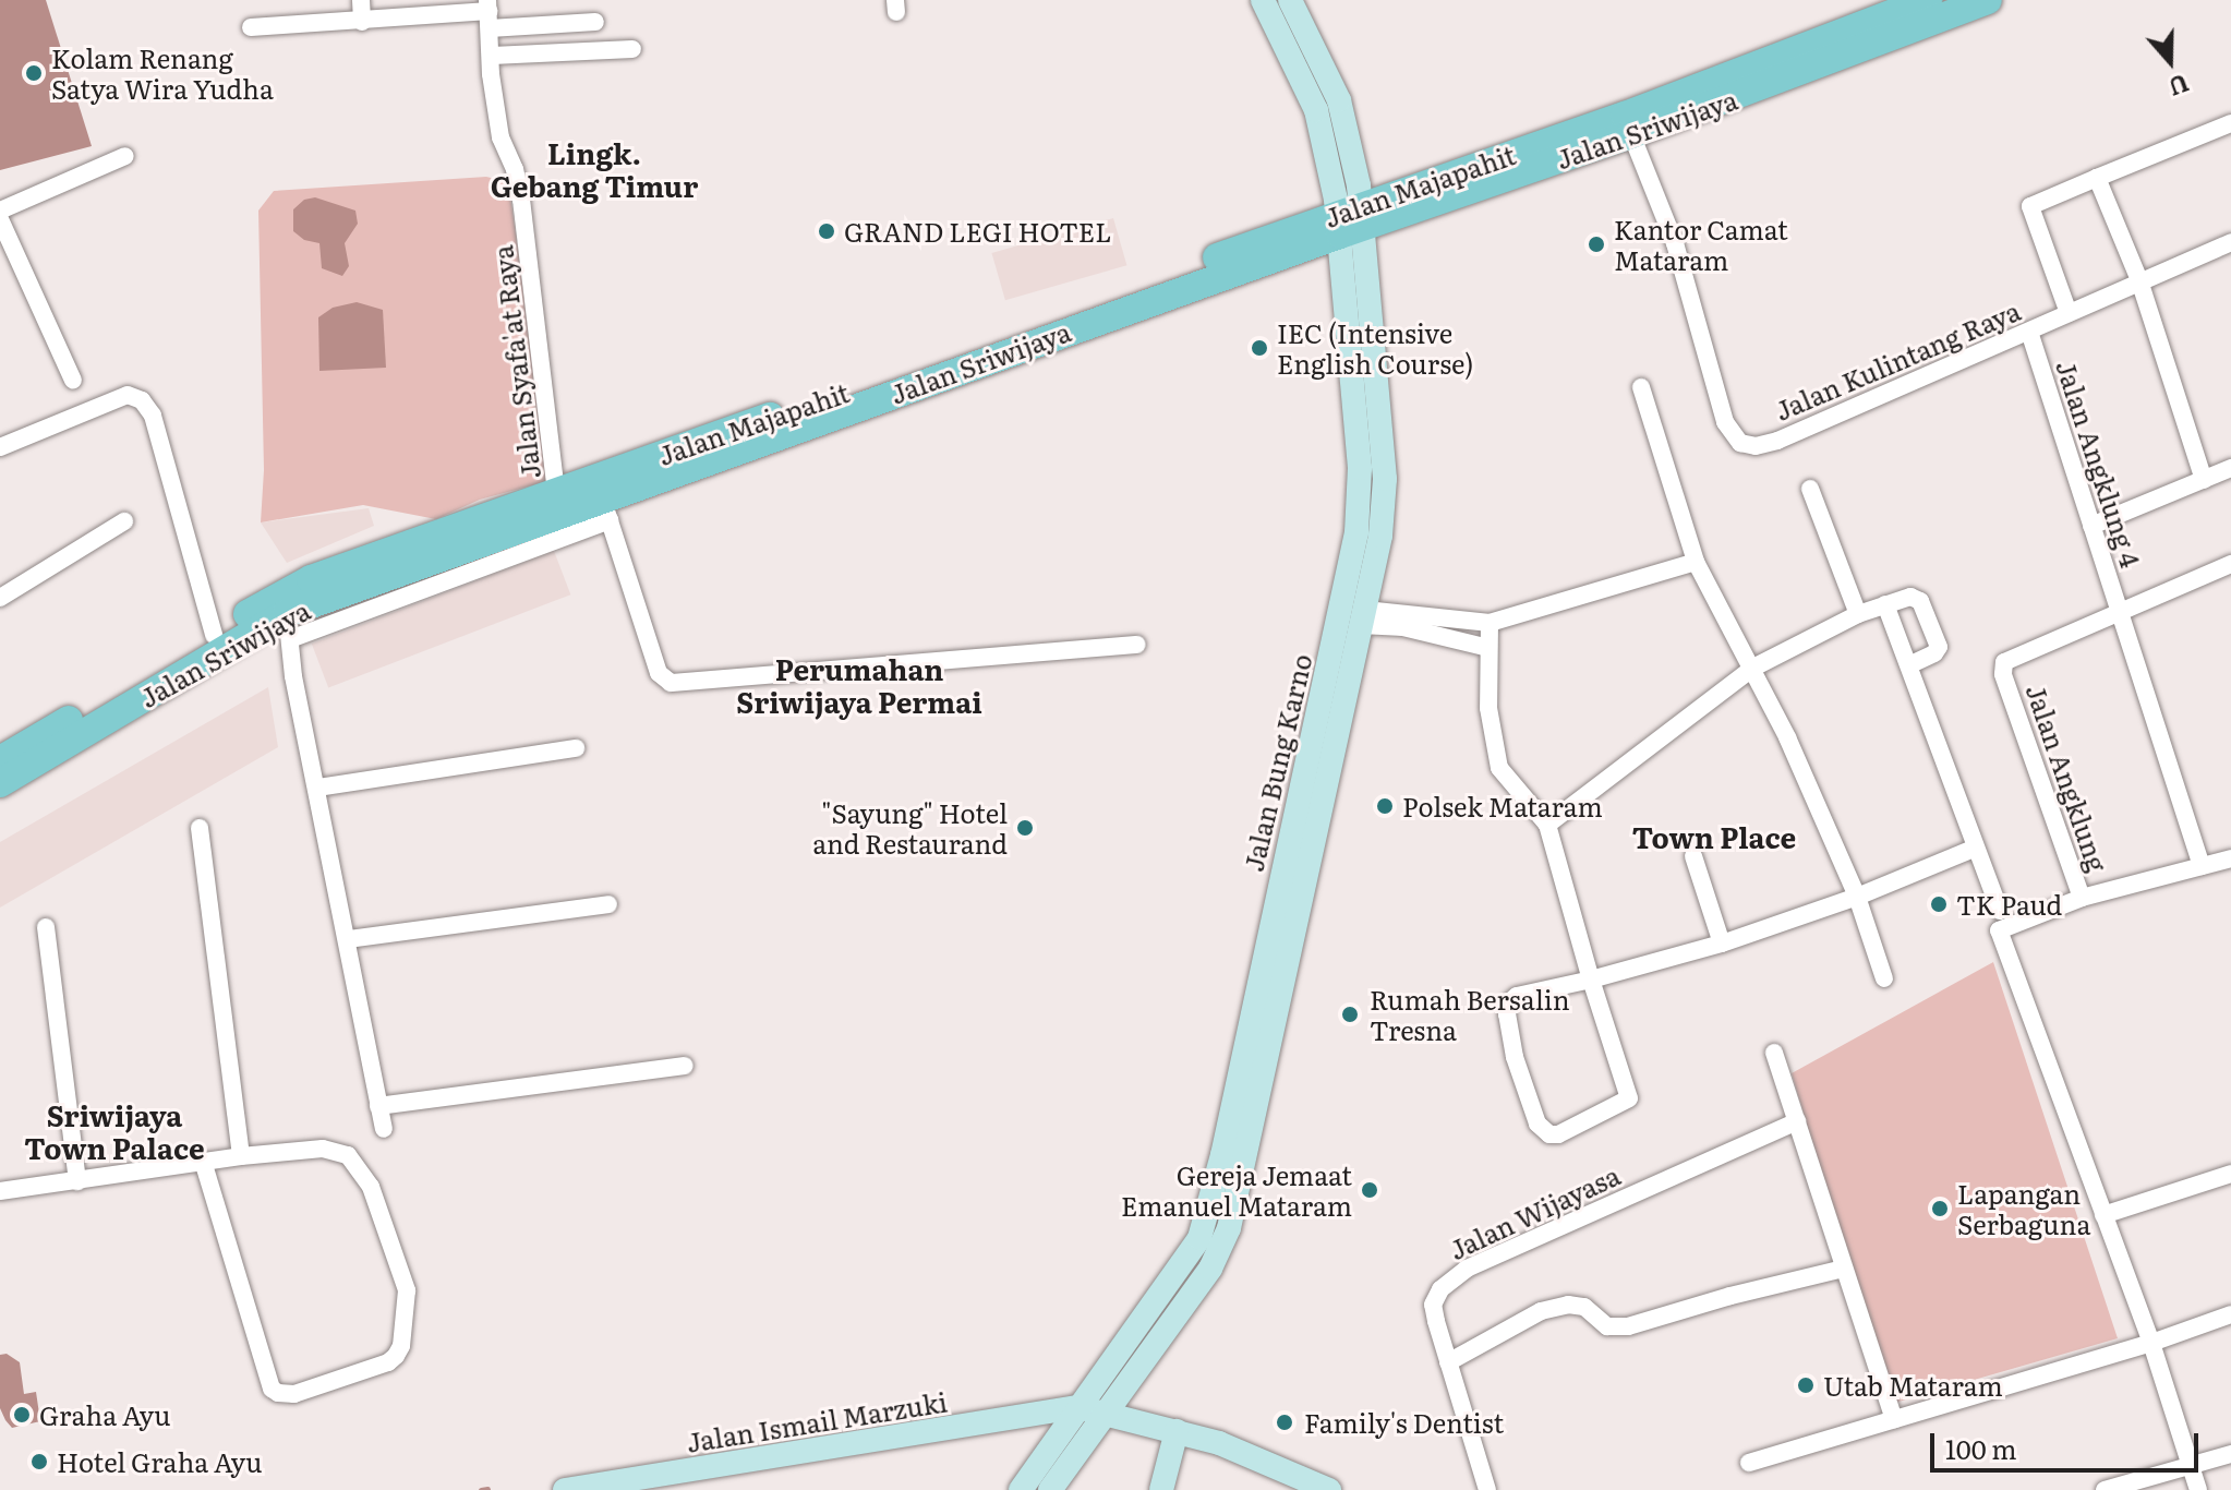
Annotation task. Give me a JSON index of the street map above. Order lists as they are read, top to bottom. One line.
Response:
{"streets":{"main road":["Jalan Sriwijaya","Jalan Majapahit","Jalan Bung Karno","Jalan Ismail Marzuki"],"street":["Jalan Kulintang Raya","Jalan Syafa'at Raya","Jalan Angklung 4","Jalan Angklung","Jalan Wijayasa"]},"crossings":[["Jalan Sriwijaya","Jalan Majapahit"],["Jalan Sriwijaya","Jalan Kulintang Raya"],["Jalan Sriwijaya","Jalan Syafa'at Raya"],["Jalan Sriwijaya","Jalan Bung Karno"],["Jalan Majapahit","Jalan Bung Karno"],["Jalan Kulintang Raya","Jalan Angklung 4"],["Jalan Angklung 4","Jalan Angklung"]],"districts":["Lingk. Gebang Timur","Perumahan Sriwijaya Permai","Town Place","Sriwijaya Town Palace"],"places":["Kolam Renang Satya Wira Yudha","GRAND LEGI HOTEL","Kantor Camat Mataram","IEC (Intensive English Course)","Polsek Mataram","\"Sayung\" Hotel and Restaurand","TK Paud","Rumah Bersalin Tresna","Gereja Jemaat Emanuel Mataram","Lapangan Serbaguna","Utab Mataram","Graha Ayu","Family's Dentist","Hotel Graha Ayu"],"scale_bar":"100 m","north":"bottom"}
